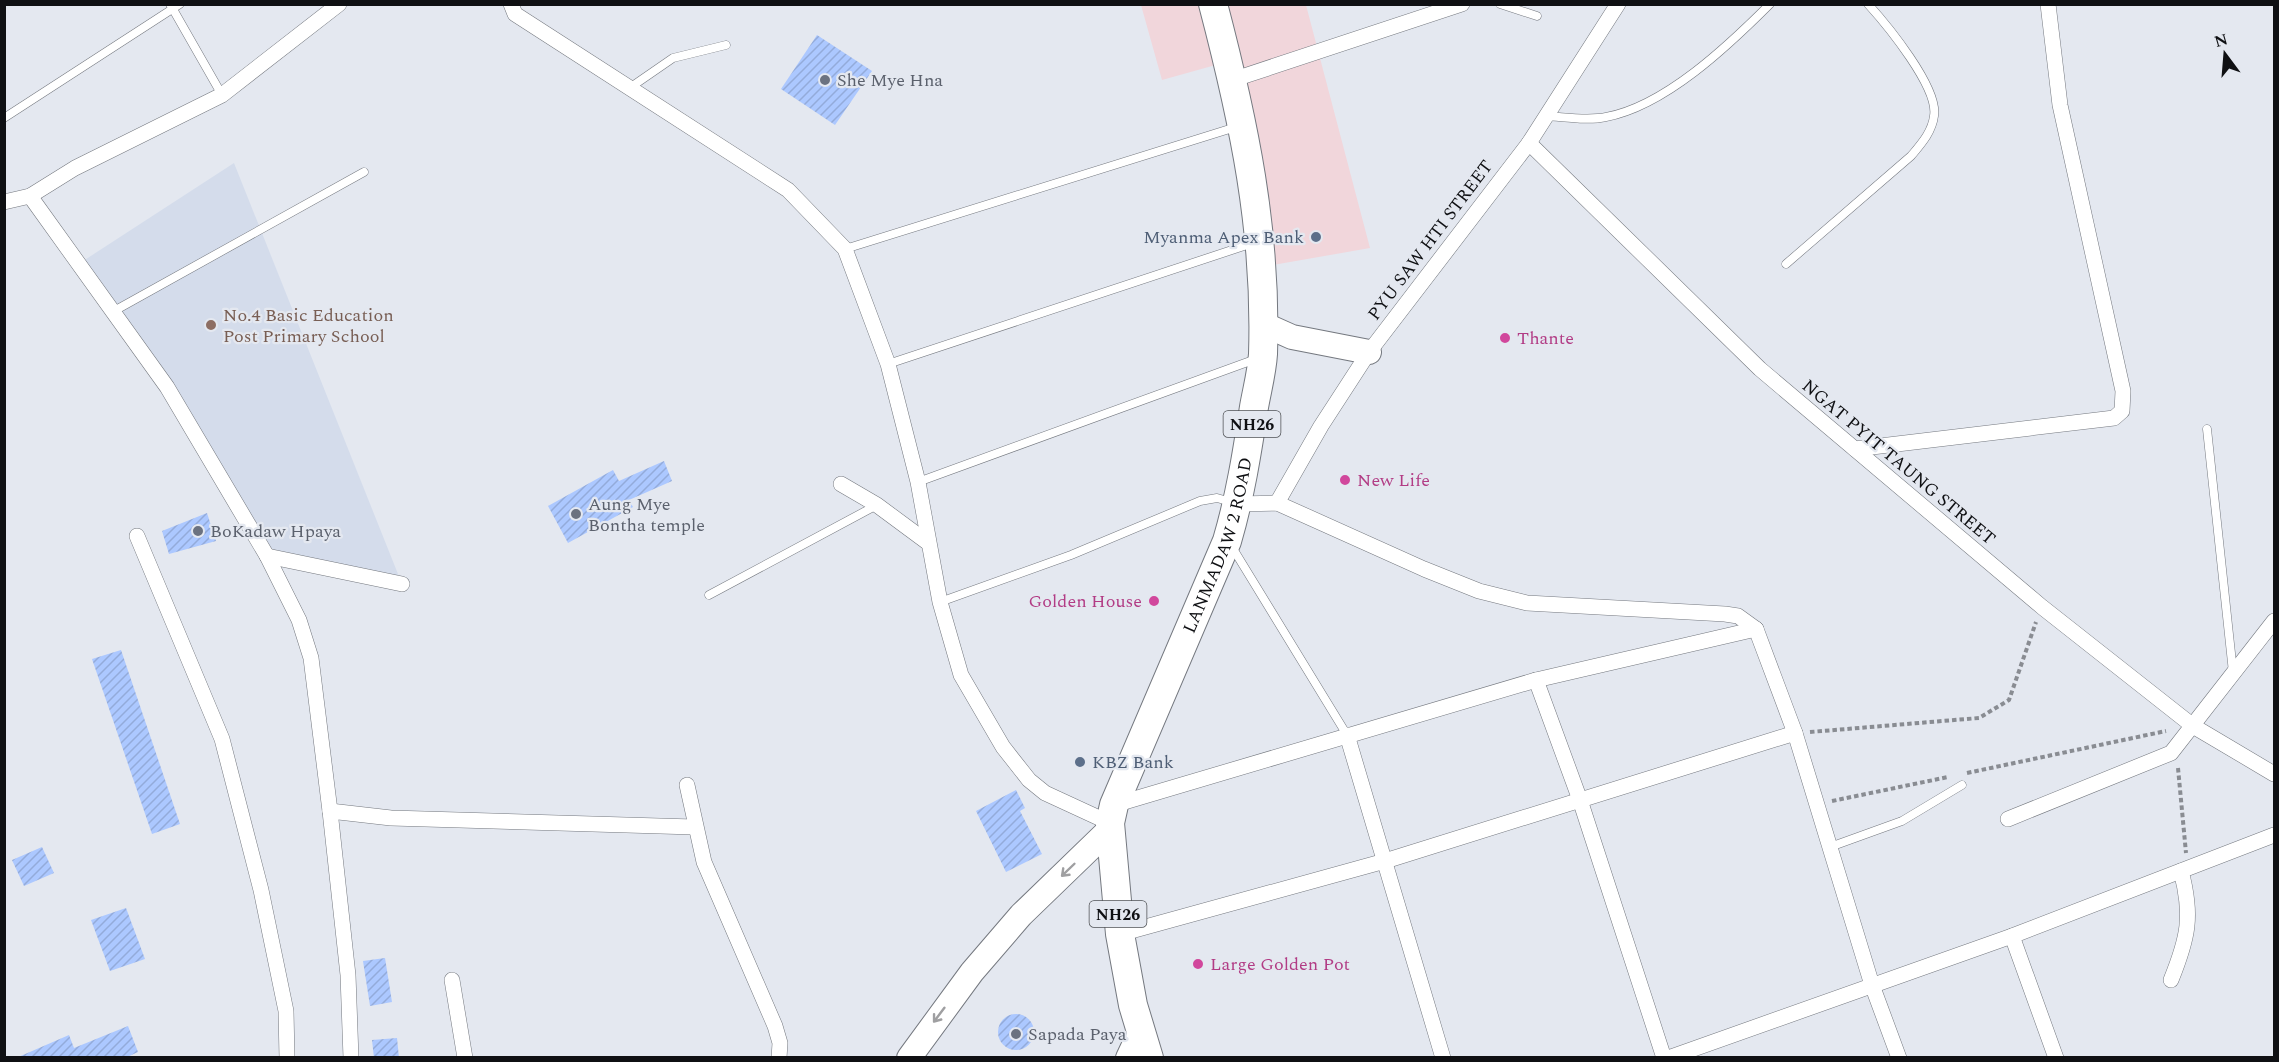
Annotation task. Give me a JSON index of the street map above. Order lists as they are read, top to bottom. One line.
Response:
{"streets":{"highway":["NH26","LANMADAW 2 ROAD"],"street":["PYU SAW HTI STREET","NGAT PYIT TAUNG STREET"]},"crossings":[["PYU SAW HTI STREET","NGAT PYIT TAUNG STREET"],["NH26","LANMADAW 2 ROAD"]],"places":["She Mye Hna","Myanma Apex Bank","No.4 Basic Education Post Primary School","Thante","New Life","Aung Mye Bontha temple","BoKadaw Hpaya","Golden House","KBZ Bank","Large Golden Pot","Sapada Paya"],"north":"top"}
